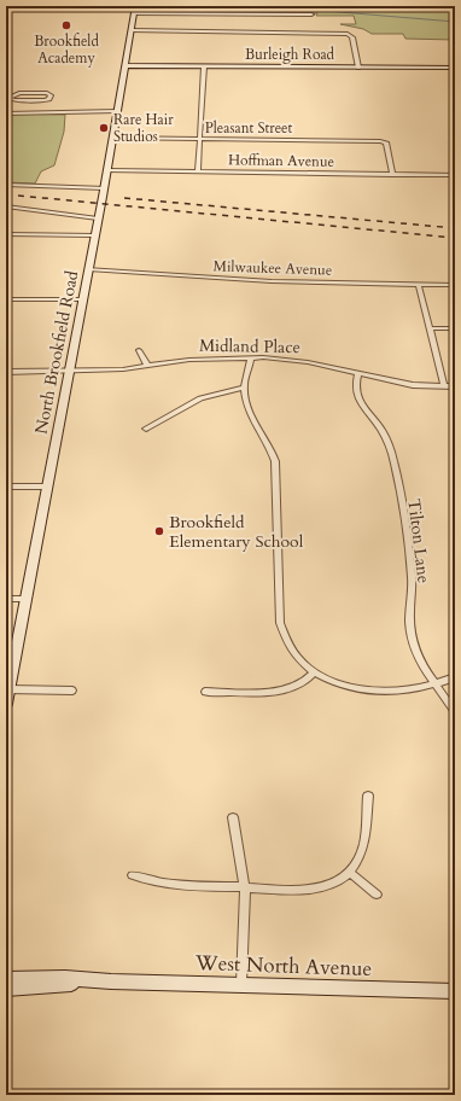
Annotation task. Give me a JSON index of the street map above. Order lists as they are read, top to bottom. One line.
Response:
{"streets":{"street":["Burleigh Road","Pleasant Street","Hoffman Avenue","Milwaukee Avenue","Midland Place","North Brookfield Road","Tilton Lane","West North Avenue"]},"crossings":[["Burleigh Road","North Brookfield Road"],["Pleasant Street","Hoffman Avenue"],["Pleasant Street","North Brookfield Road"],["Hoffman Avenue","North Brookfield Road"],["Milwaukee Avenue","North Brookfield Road"],["Midland Place","North Brookfield Road"],["Midland Place","Tilton Lane"]],"places":["Brookfield Academy","Rare Hair Studios","Brookfield Elementary School"]}
